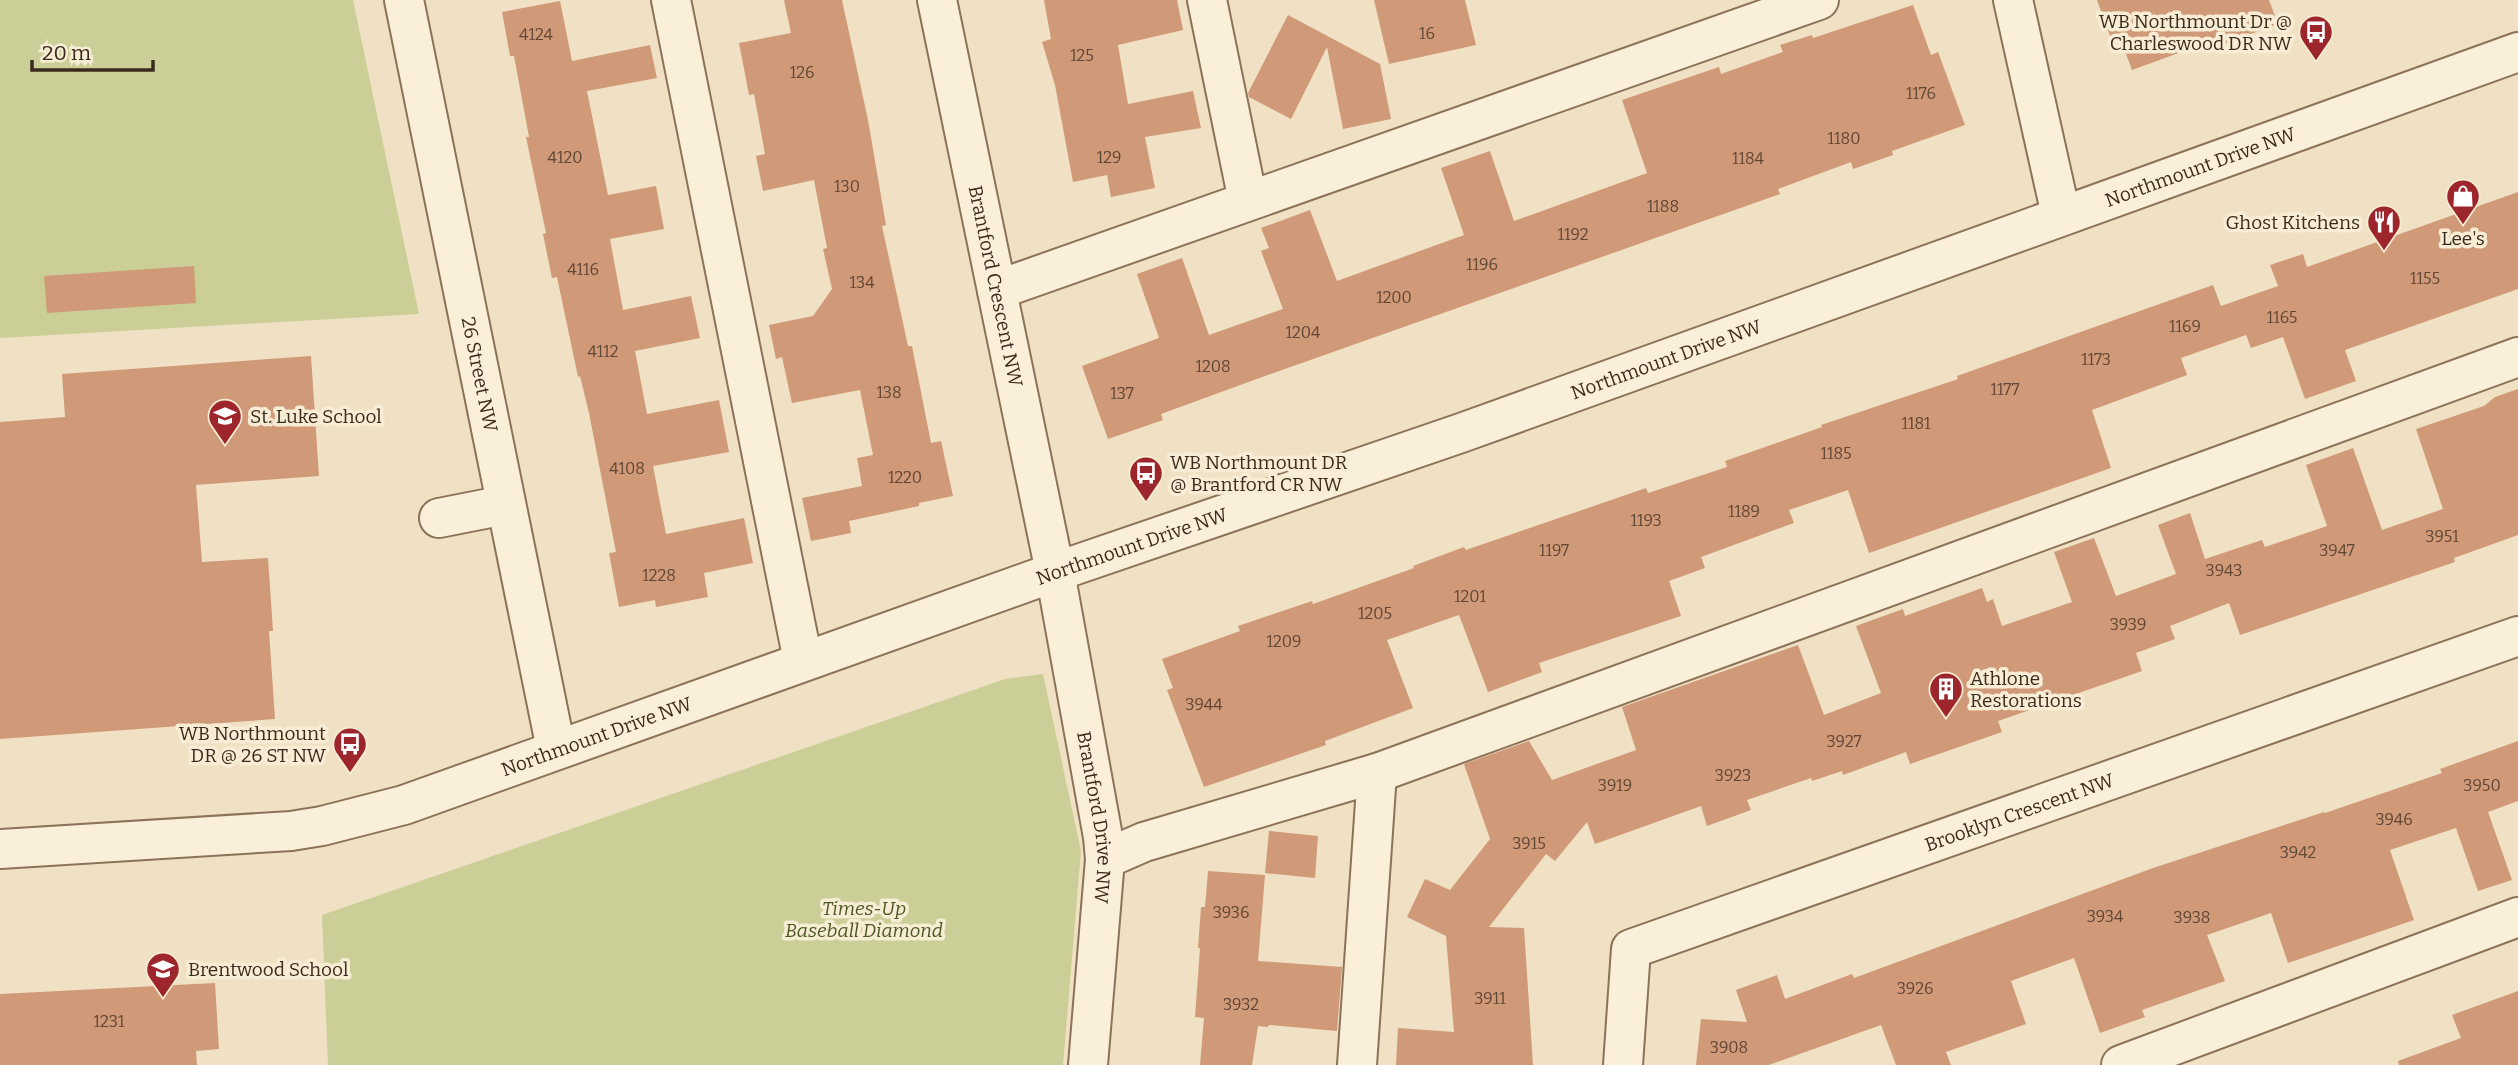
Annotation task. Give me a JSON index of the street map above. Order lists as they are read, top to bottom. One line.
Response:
{"streets":{"street":["Northmount Drive NW","Brantford Crescent NW","26 Street NW","Brooklyn Crescent NW","Brantford Drive NW"]},"crossings":[["Northmount Drive NW","Brantford Crescent NW"],["Northmount Drive NW","26 Street NW"],["Northmount Drive NW","Brantford Drive NW"],["Brantford Crescent NW","Brantford Drive NW"]],"parks":["Times-Up Baseball Diamond"],"places":{"bus stop":["WB Northmount Dr @ Charleswood DR NW","WB Northmount DR @ Brantford CR NW","WB Northmount DR @ 26 ST NW"],"shop":["Lee's"],"restaurant":["Ghost Kitchens"],"school or university":["St. Luke School","Brentwood School"],"building":["Athlone Restorations"]},"house_numbers":["16","4124","125","126","1176","1180","4120","129","1184","130","1188","1192","1196","4116","1155","134","1200","1165","1169","1204","4112","1173","1208","1177","138","137","1181","1185","4108","1220","1189","1193","3951","1197","3947","3943","1228","1201","1205","3939","1209","3944","3927","3923","3919","3950","3946","3915","3942","3936","3934","3938","3926","3911","3932","1231","3908"],"scale_bar":"20 m"}
